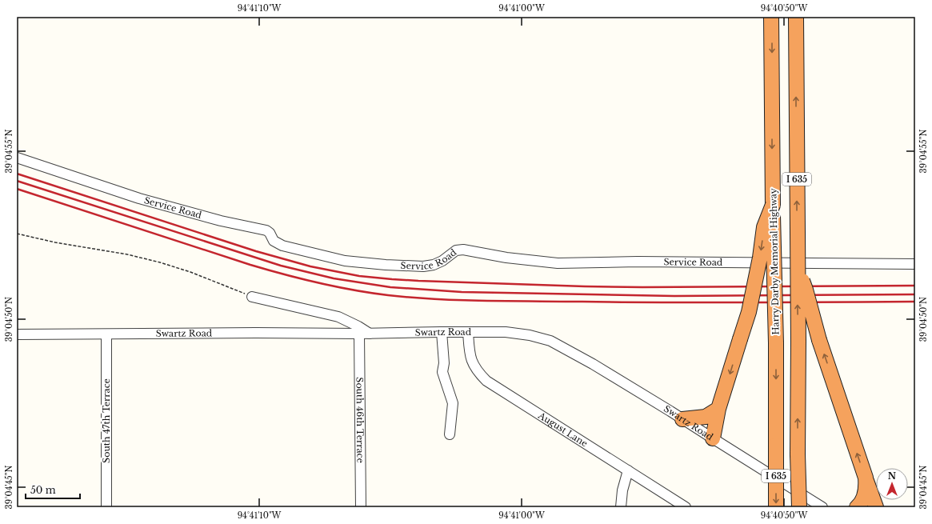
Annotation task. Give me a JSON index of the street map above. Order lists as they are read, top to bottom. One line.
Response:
{"streets":{"highway":["I 635","Harry Darby Memorial Highway"],"street":["Service Road","Swartz Road","South 46th Terrace","South 47th Terrace","August Lane"]},"crossings":[["Swartz Road","South 46th Terrace"],["Swartz Road","South 47th Terrace"],["Swartz Road","August Lane"]],"scale_bar":"50 m","north":"top","coordinates":["94°41'10\"W","94°41'00\"W","94°40'50\"W","39°04'55\"N","39°04'50\"N","39°04'45\"N"]}
